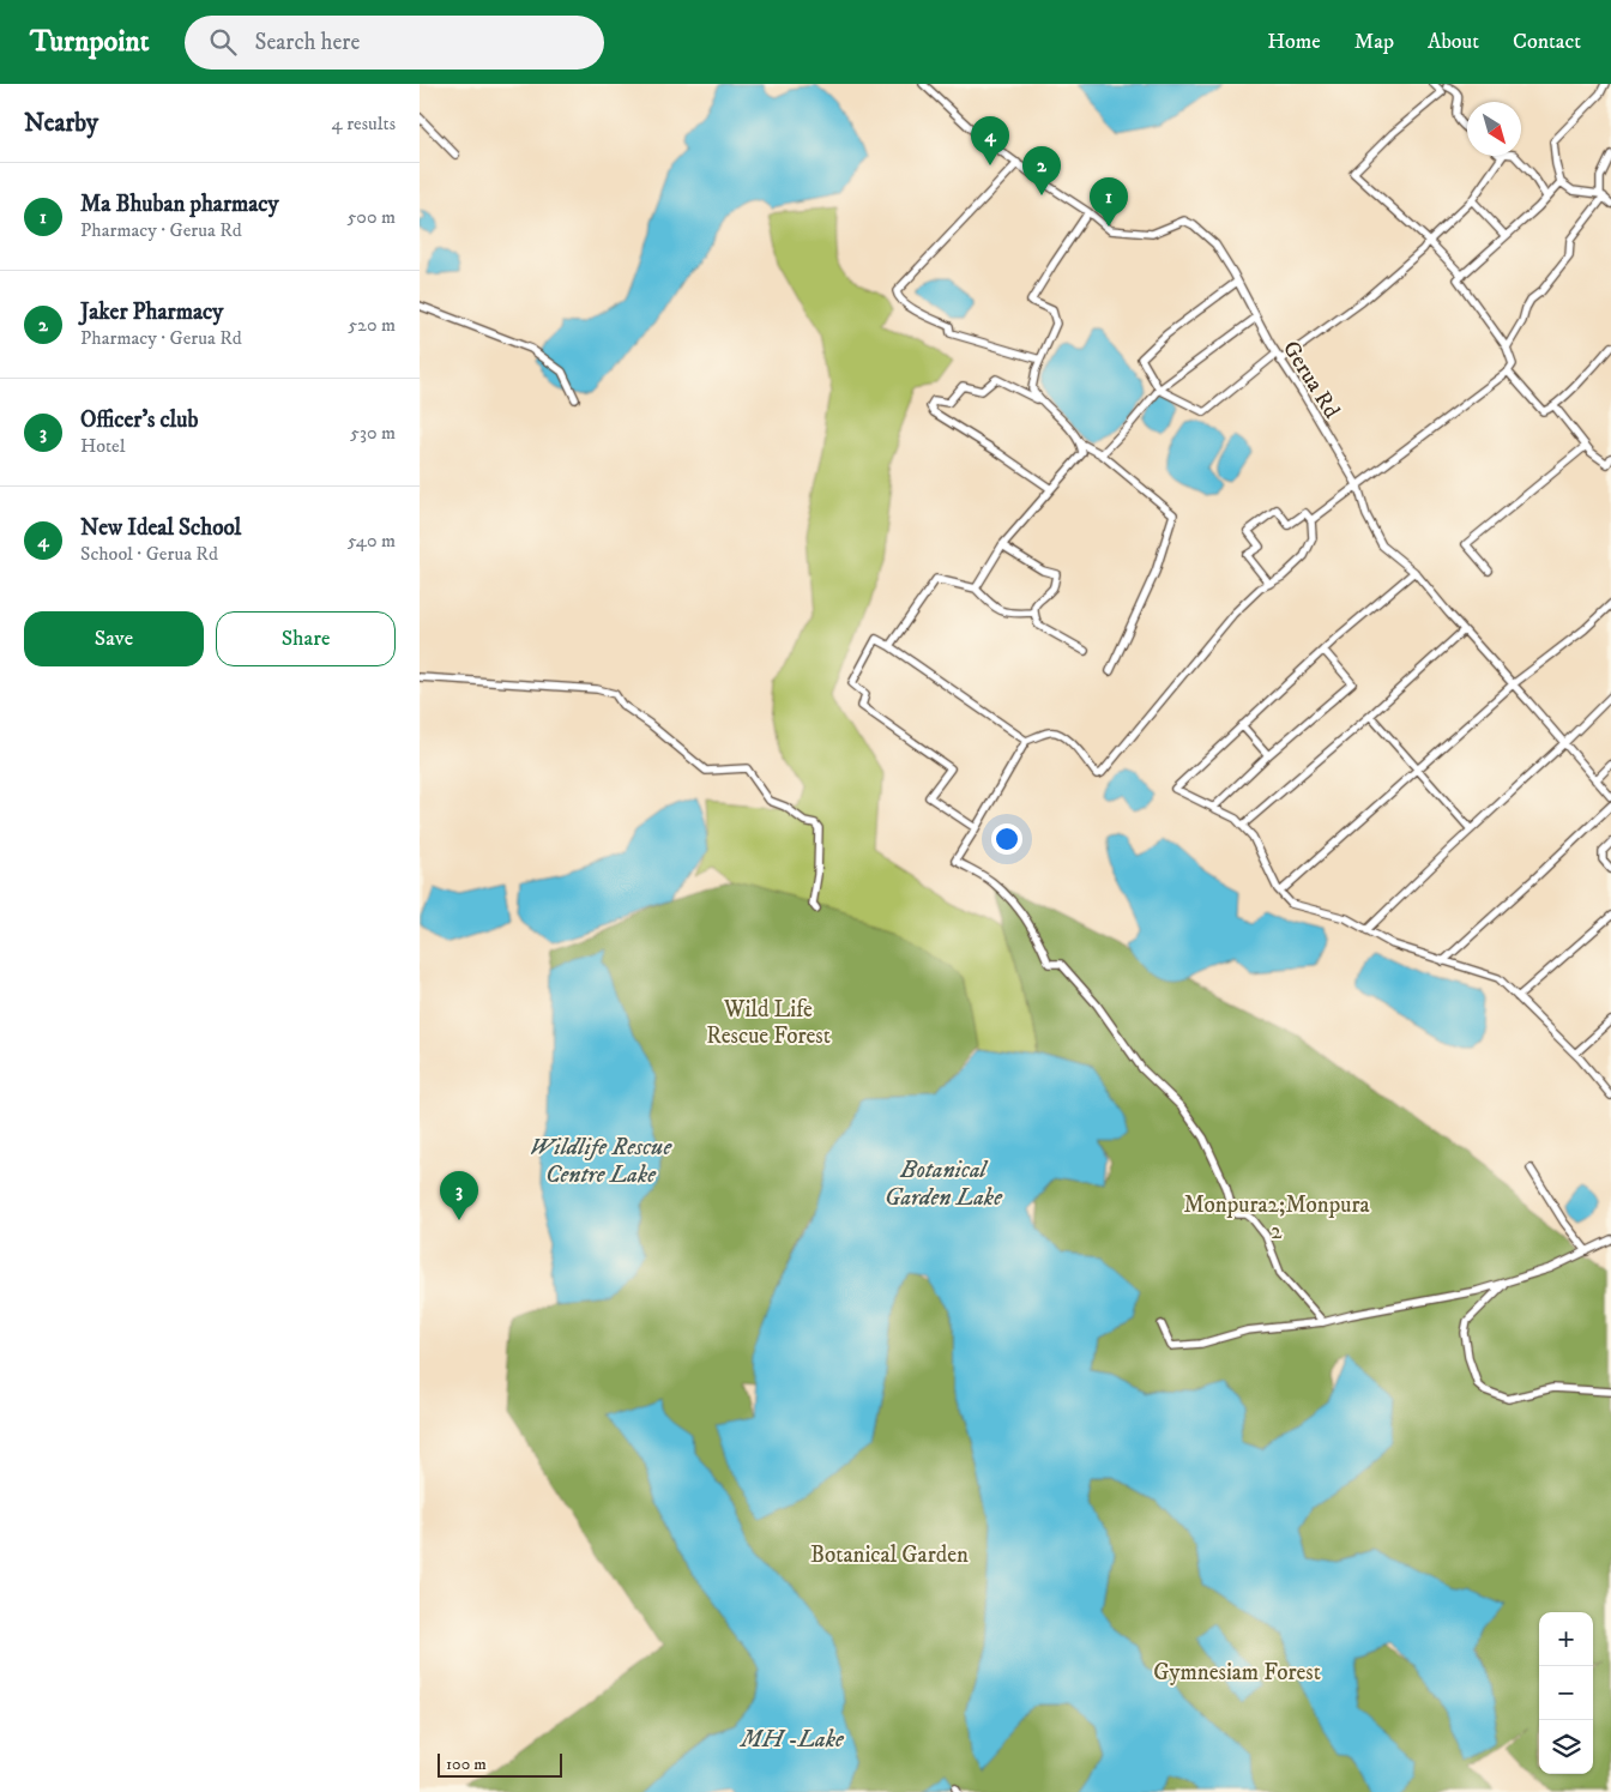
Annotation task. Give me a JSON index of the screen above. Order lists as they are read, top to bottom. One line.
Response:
{"streets":{"street":["Gerua Rd"]},"water":["Wildlife Rescue Centre Lake","Botanical Garden Lake","MH -Lake"],"parks":["Wild Life Rescue Forest","Monpura2;Monpura 2","Botanical Garden","Gymnesiam Forest"],"scale_bar":"100 m","north":"bottom right","page":{"header":"Turnpoint","search":"Search here","nav":["Home","Map","About","Contact"],"heading":["Nearby","4 results"],"pins":["4","2","1","3"],"list":[{"mark":"1","name":"Ma Bhuban pharmacy","note":"Pharmacy · Gerua Rd","value":"500 m"},{"mark":"2","name":"Jaker Pharmacy","note":"Pharmacy · Gerua Rd","value":"520 m"},{"mark":"3","name":"Officer's club","note":"Hotel","value":"530 m"},{"mark":"4","name":"New Ideal School","note":"School · Gerua Rd","value":"540 m"}],"buttons":["Save","Share"],"map_buttons":["+","−"],"scale":"100 m"}}
